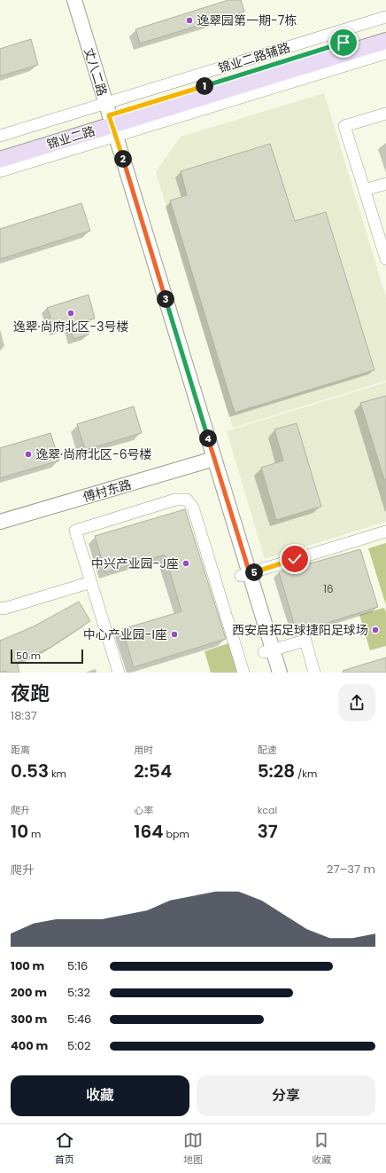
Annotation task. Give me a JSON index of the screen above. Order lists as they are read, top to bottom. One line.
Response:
{"streets":{"main road":["锦业二路"],"street":["锦业二路辅路","丈八二路","傅村东路"]},"crossings":[["锦业二路辅路","丈八二路"],["锦业二路辅路","锦业二路"],["丈八二路","锦业二路"],["丈八二路","傅村东路"]],"places":["逸翠园第一期-7栋","逸翠·尚府北区-3号楼","逸翠·尚府北区-6号楼","中兴产业园-J座","西安启拓足球捷阳足球场","中心产业园-I座"],"house_numbers":["16"],"scale_bar":"50 m","page":{"pins":["1","2","3","4","5"],"scale":"50 m","heading":["夜跑","18:37"],"stats":[["距离","0.53 km"],["用时","2:54"],["配速","5:28 /km"],["爬升","10 m"],["心率","164 bpm"],["kcal","37"]],"chart":["爬升","27–37 m"],"list":[{"name":"100 m","note":"5:16"},{"name":"200 m","note":"5:32"},{"name":"300 m","note":"5:46"},{"name":"400 m","note":"5:02"}],"buttons":["收藏","分享"],"tabs":["首页","地图","收藏"]}}
